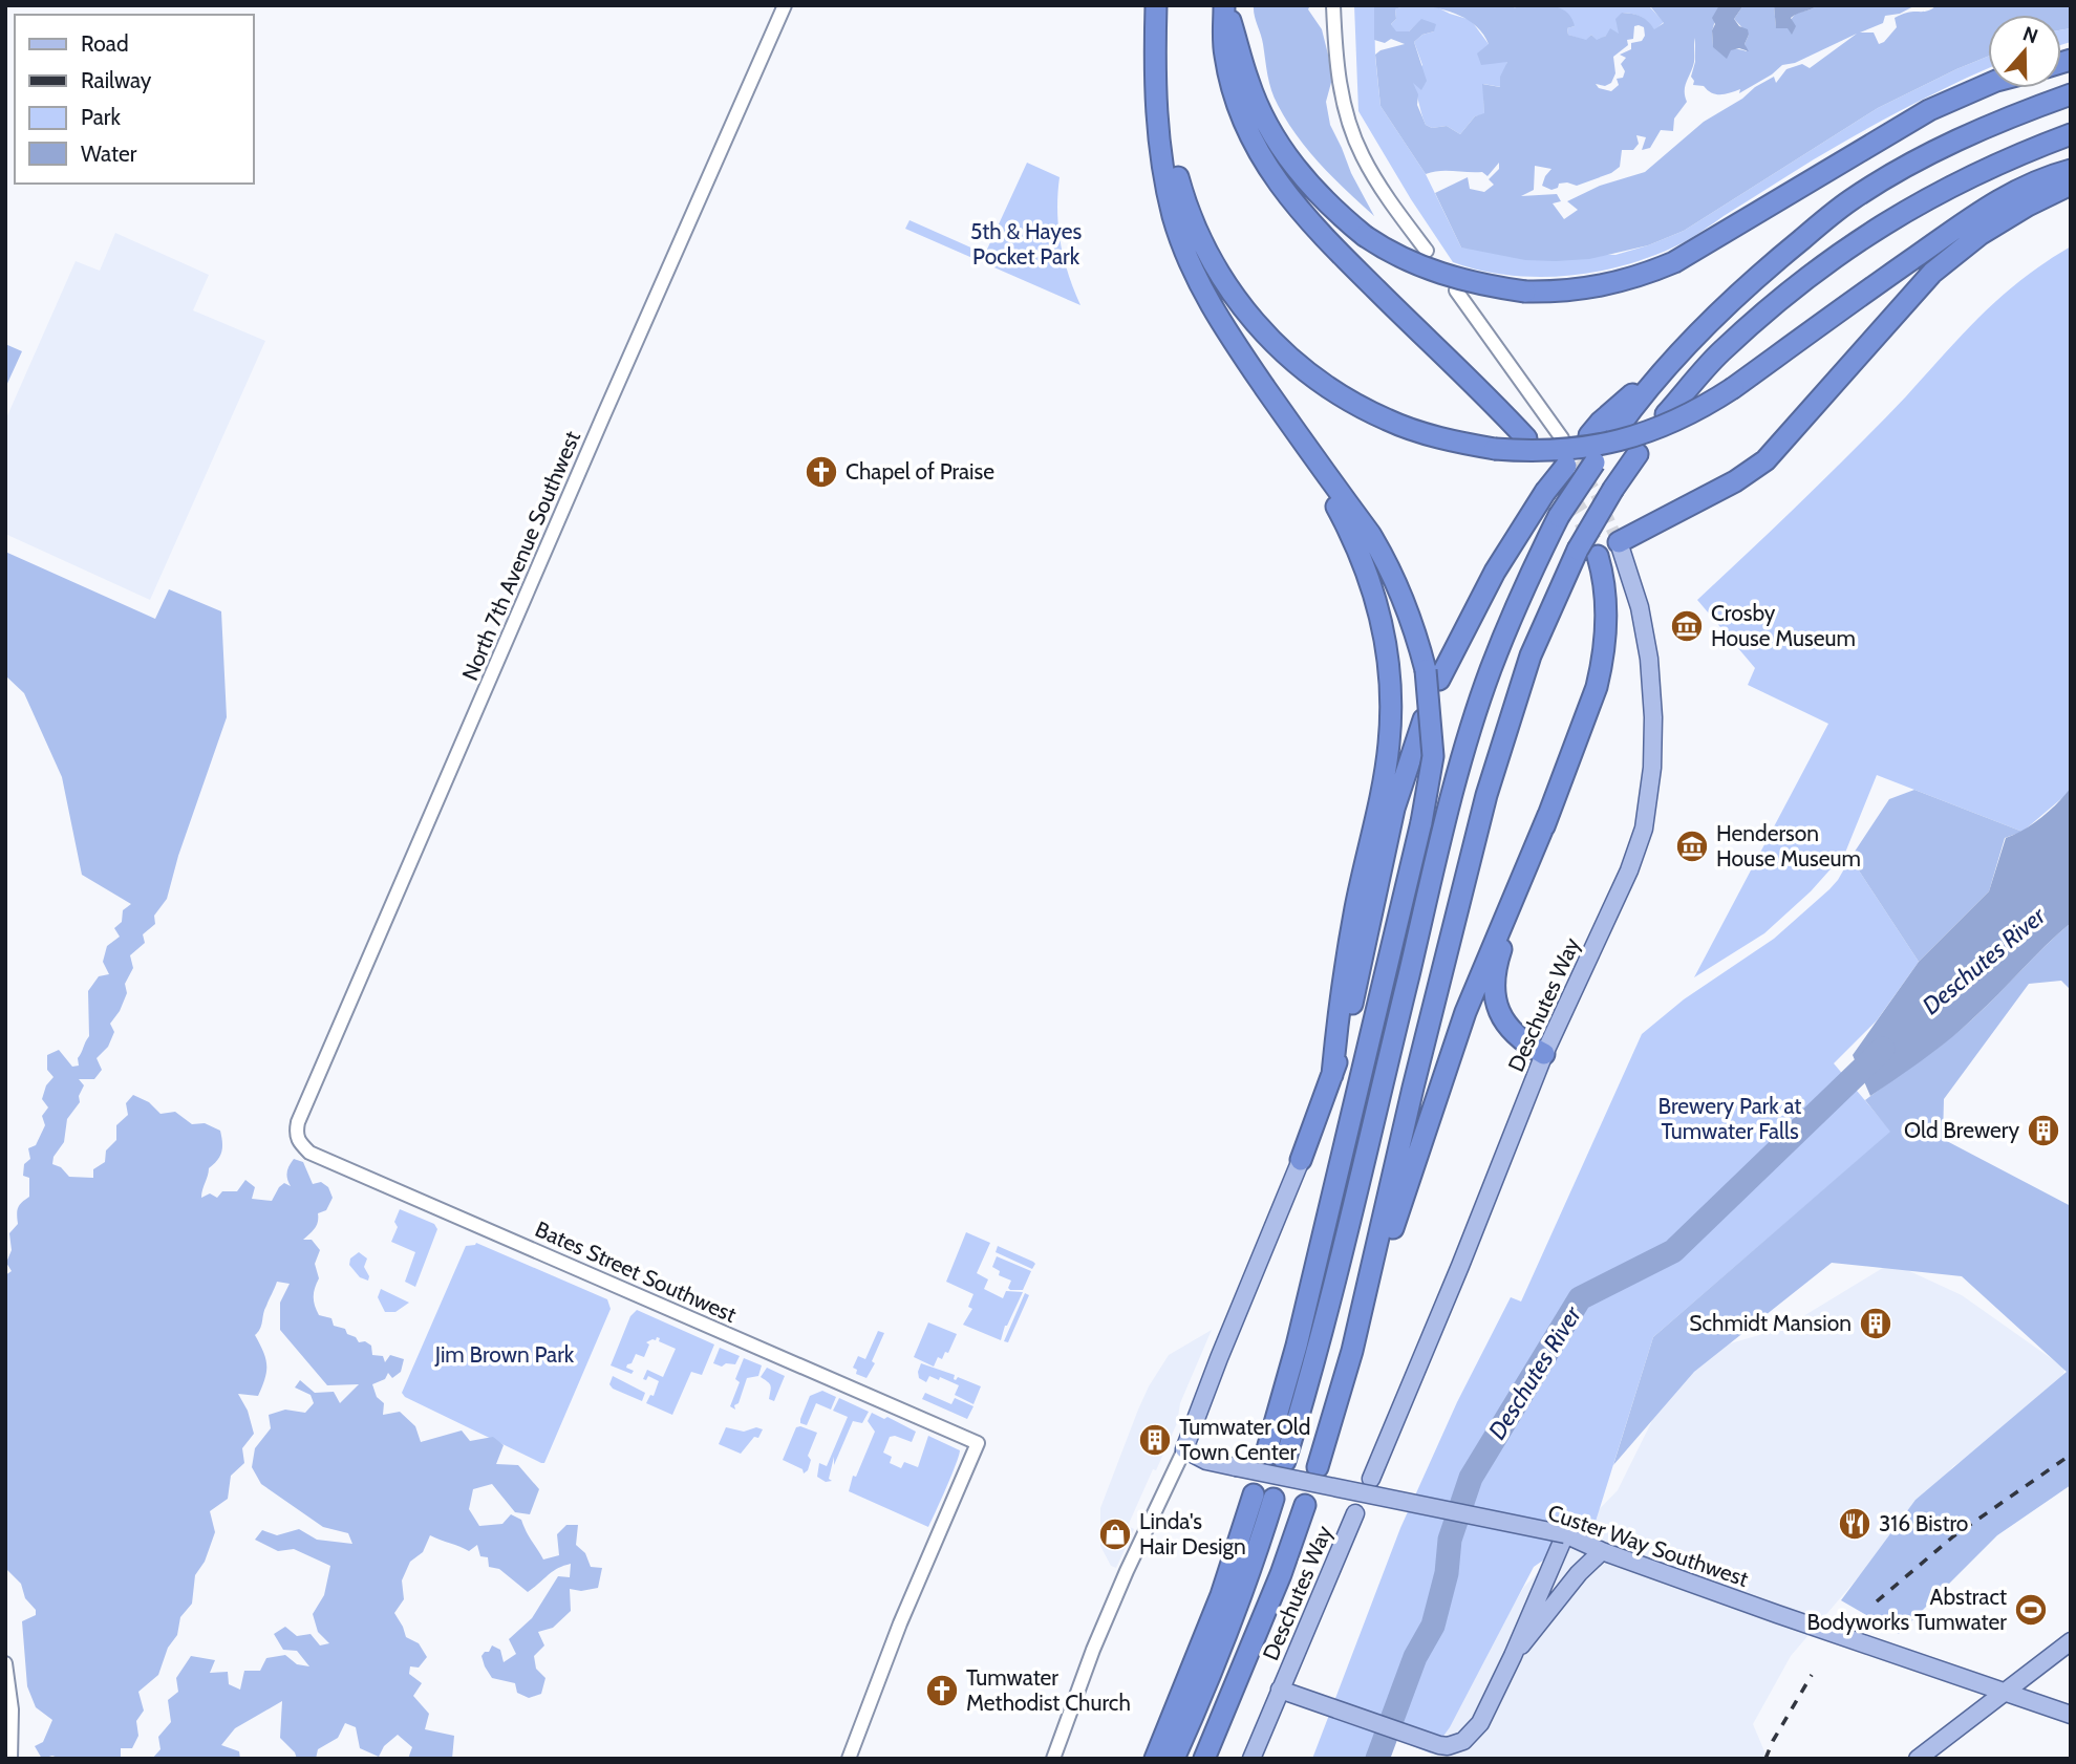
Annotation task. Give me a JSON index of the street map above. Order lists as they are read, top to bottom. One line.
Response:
{"streets":{"main road":["Deschutes Way","Custer Way Southwest"],"street":["North 7th Avenue Southwest","Bates Street Southwest"]},"crossings":[["North 7th Avenue Southwest","Bates Street Southwest"]],"water":["Deschutes River"],"parks":["5th & Hayes Pocket Park","Brewery Park at Tumwater Falls","Jim Brown Park"],"places":{"church":["Chapel of Praise","Tumwater Methodist Church"],"museum":["Crosby House Museum","Henderson House Museum"],"building":["Old Brewery","Schmidt Mansion","Tumwater Old Town Center"],"restaurant":["316 Bistro"],"shop":["Linda's Hair Design"],"sports":["Abstract Bodyworks Tumwater"]},"legend":["Road","Railway","Park","Water"],"north":"top"}
